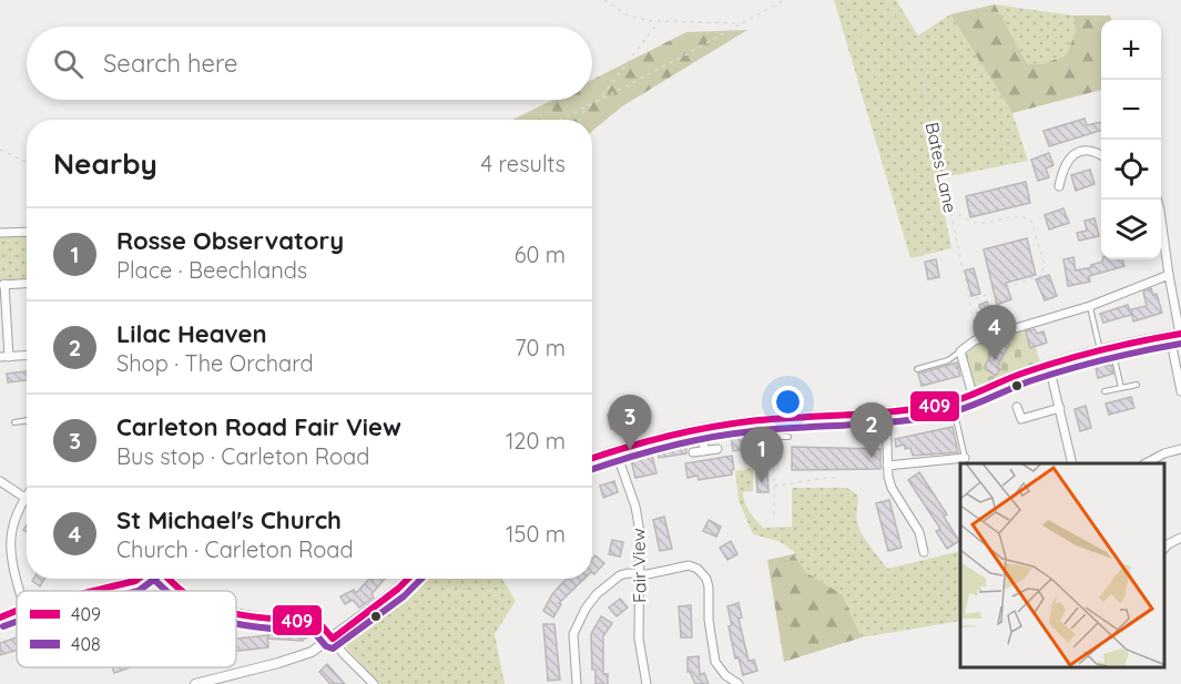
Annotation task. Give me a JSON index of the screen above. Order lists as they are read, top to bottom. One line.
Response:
{"streets":{"street":["Fair View"],"path":["Bates Lane"]},"lines":["transit line 409","transit line 408"],"legend":["409","408"],"page":{"map_buttons":["+","−"],"search":"Search here","heading":["Nearby","4 results"],"list":[{"mark":"1","name":"Rosse Observatory","note":"Place · Beechlands","value":"60 m"},{"mark":"2","name":"Lilac Heaven","note":"Shop · The Orchard","value":"70 m"},{"mark":"3","name":"Carleton Road Fair View","note":"Bus stop · Carleton Road","value":"120 m"},{"mark":"4","name":"St Michael's Church","note":"Church · Carleton Road","value":"150 m"}],"pins":["4","3","2","1"]}}
